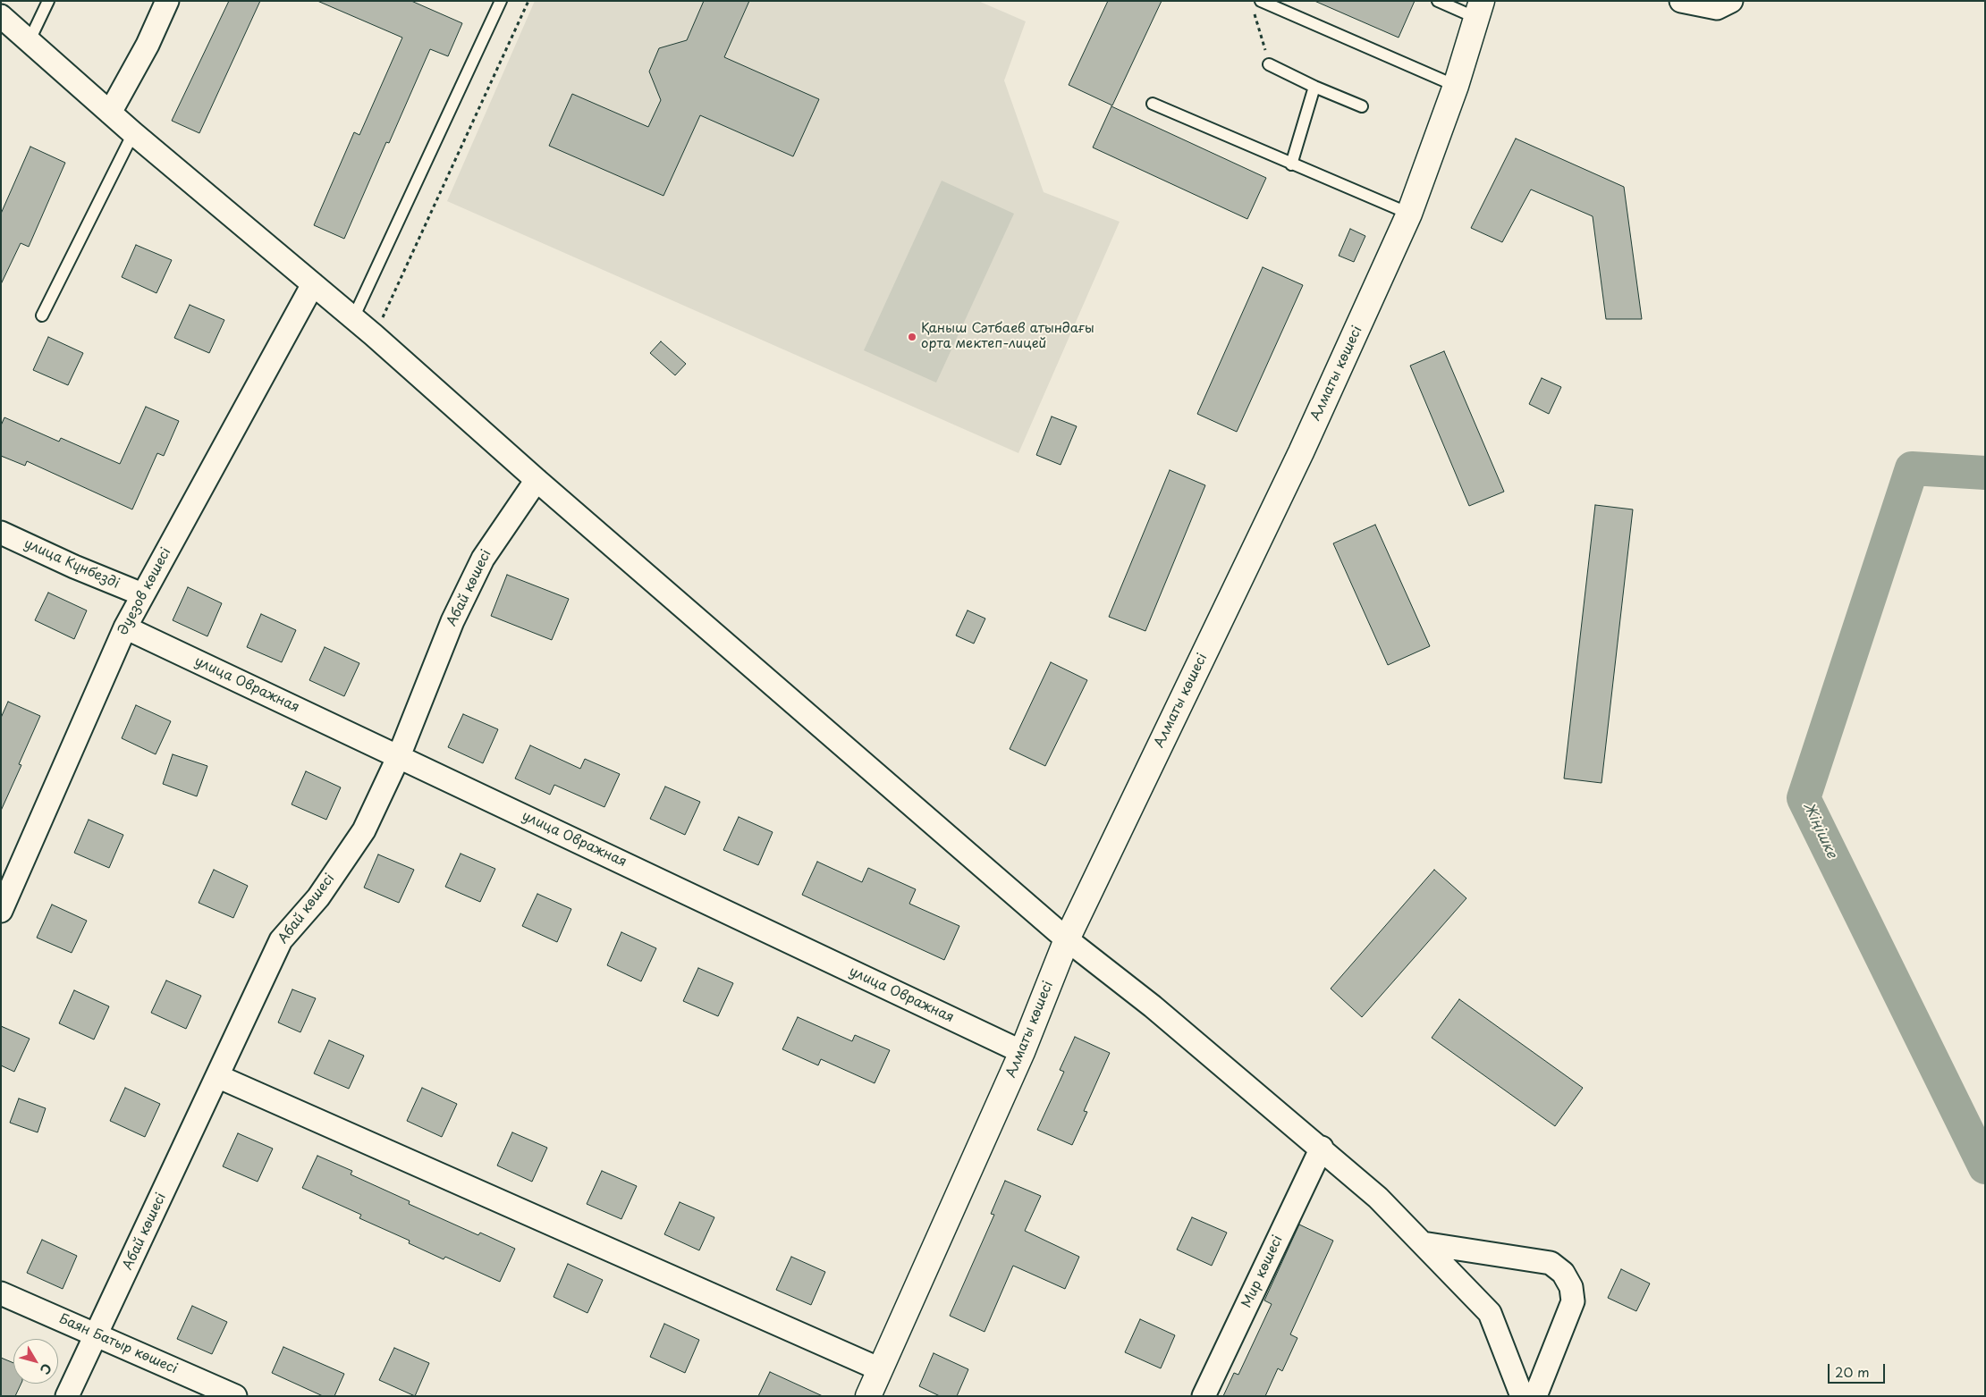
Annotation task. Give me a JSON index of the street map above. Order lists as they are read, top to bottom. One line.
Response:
{"streets":{"street":["Алматы көшесі","улица Күнбезді","Абай көшесі","Әуезов көшесі","улица Овражная","Мир көшесі","Баян Батыр көшесі"]},"crossings":[["Алматы көшесі","улица Овражная"],["улица Күнбезді","Әуезов көшесі"],["Абай көшесі","улица Овражная"],["Абай көшесі","Баян Батыр көшесі"],["Әуезов көшесі","улица Овражная"]],"water":["Жіңішке"],"places":["Қаныш Сәтбаев атындағы орта мектеп-лицей"],"scale_bar":"20 m","north":"bottom right"}
